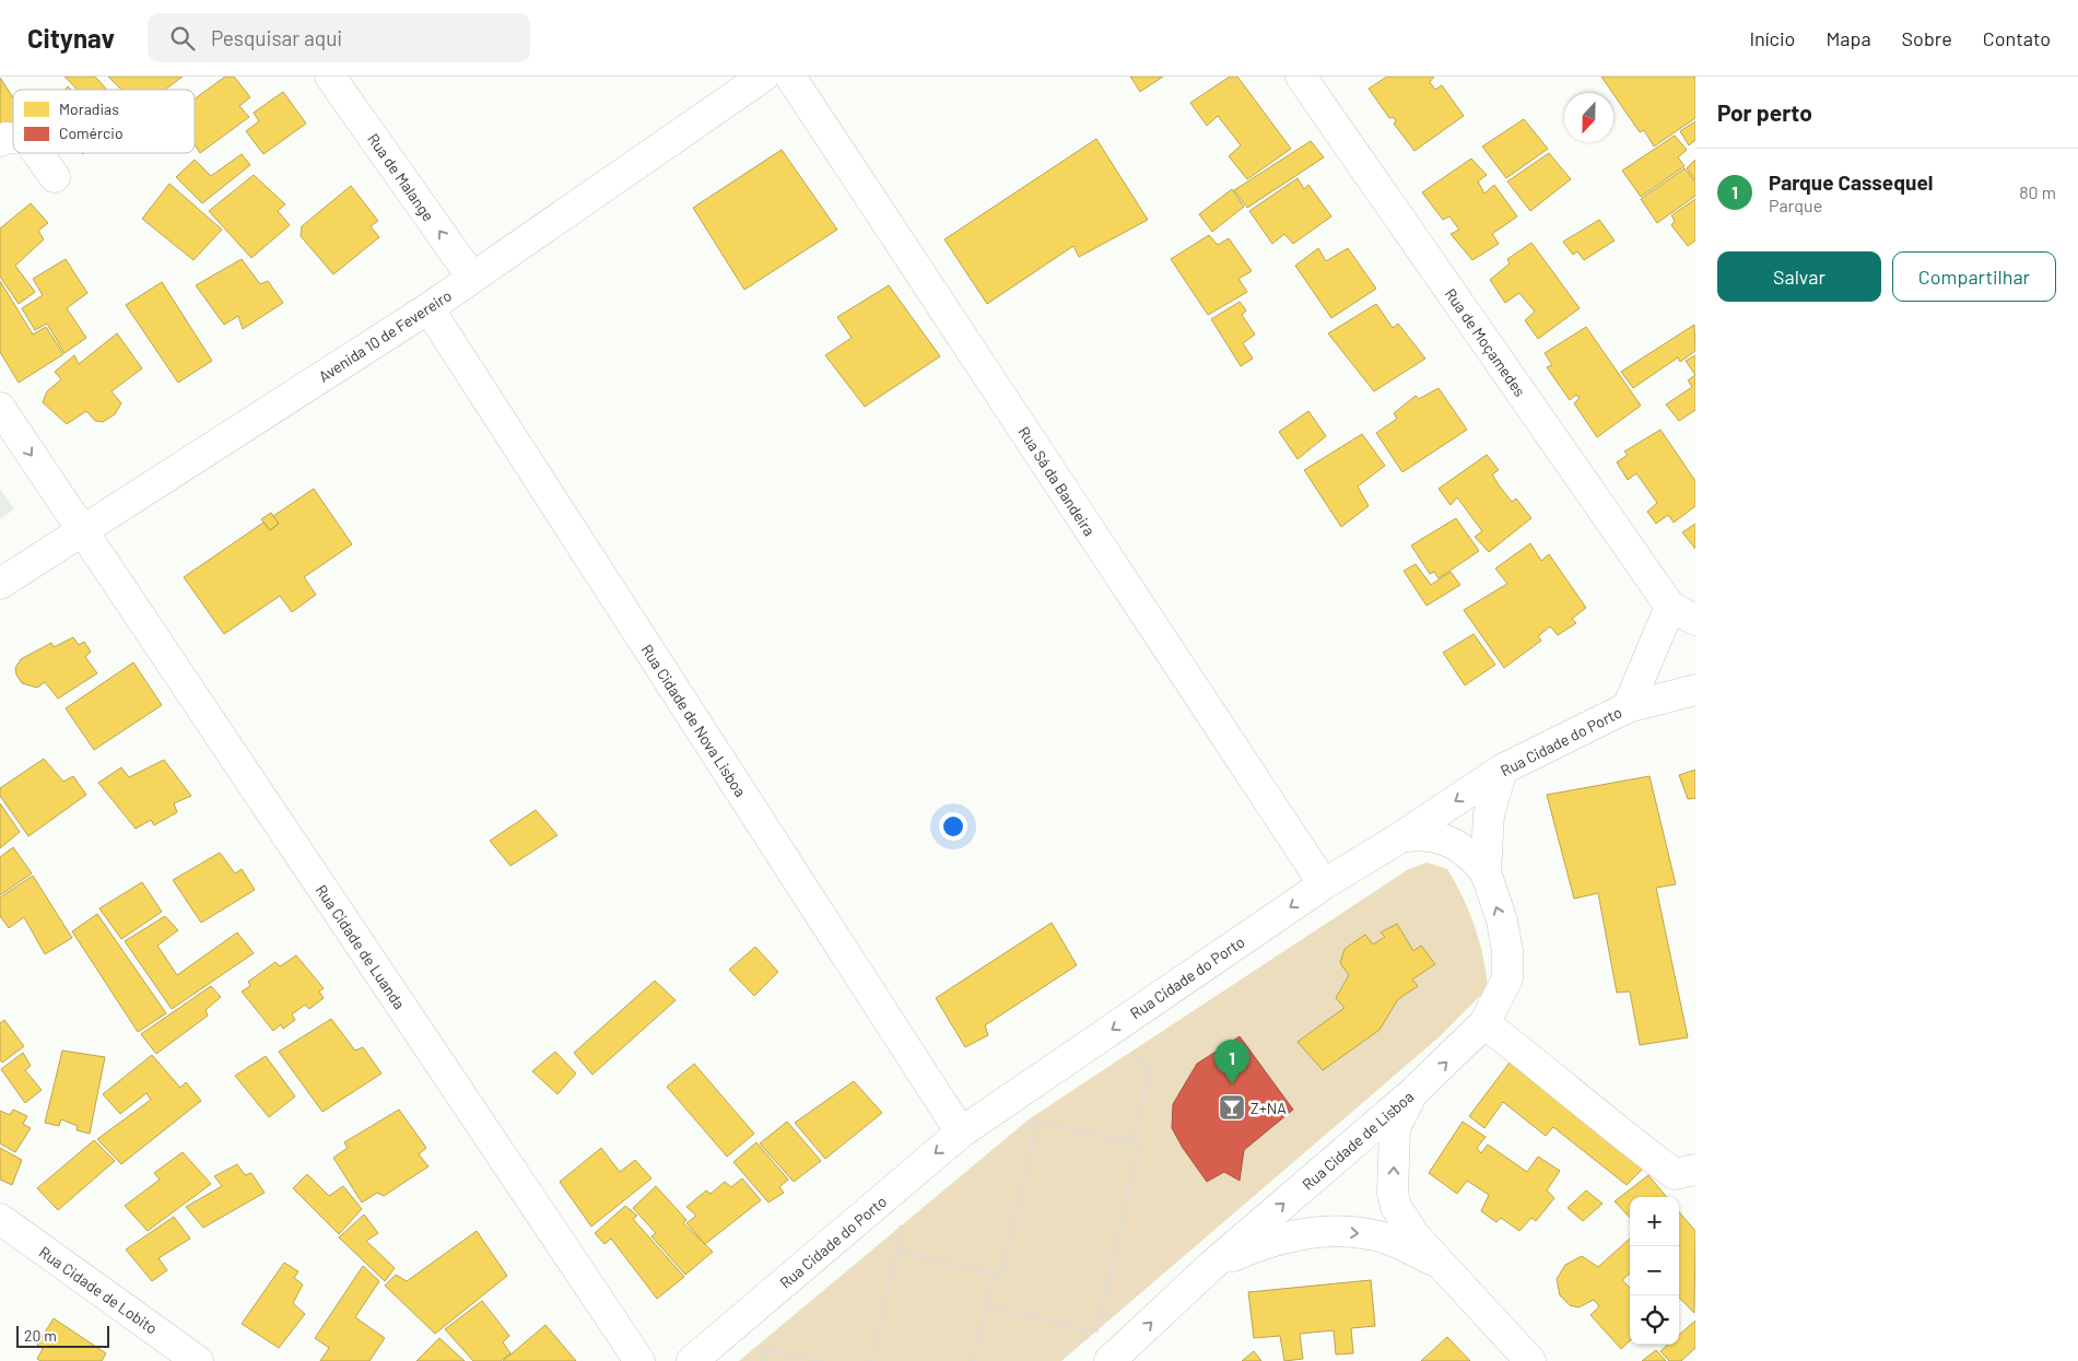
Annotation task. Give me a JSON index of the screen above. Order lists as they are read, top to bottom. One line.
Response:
{"streets":{"street":["Rua de Malange","Avenida 10 de Fevereiro","Rua de Moçamedes","Rua Sá da Bandeira","Rua Cidade de Nova Lisboa","Rua Cidade do Porto","Rua Cidade de Luanda","Rua Cidade de Lisboa","Rua Cidade de Lobito"]},"crossings":[["Rua de Malange","Avenida 10 de Fevereiro"],["Avenida 10 de Fevereiro","Rua Cidade de Nova Lisboa"],["Avenida 10 de Fevereiro","Rua Cidade de Luanda"],["Rua de Moçamedes","Rua Cidade do Porto"],["Rua Sá da Bandeira","Rua Cidade do Porto"],["Rua Cidade de Nova Lisboa","Rua Cidade do Porto"],["Rua Cidade do Porto","Rua Cidade de Lisboa"]],"one_way":["Rua de Malange","Rua Cidade do Porto","Rua Cidade de Lisboa"],"places":{"bar":["Z+NA"]},"legend":["Moradias","Comércio"],"scale_bar":"20 m","north":"bottom","page":{"header":"Citynav","search":"Pesquisar aqui","nav":["Início","Mapa","Sobre","Contato"],"heading":"Por perto","list":[{"mark":"1","name":"Parque Cassequel","note":"Parque","value":"80 m"}],"buttons":["Salvar","Compartilhar"],"pins":"1","map_buttons":["+","−"],"scale":"20 m"}}
